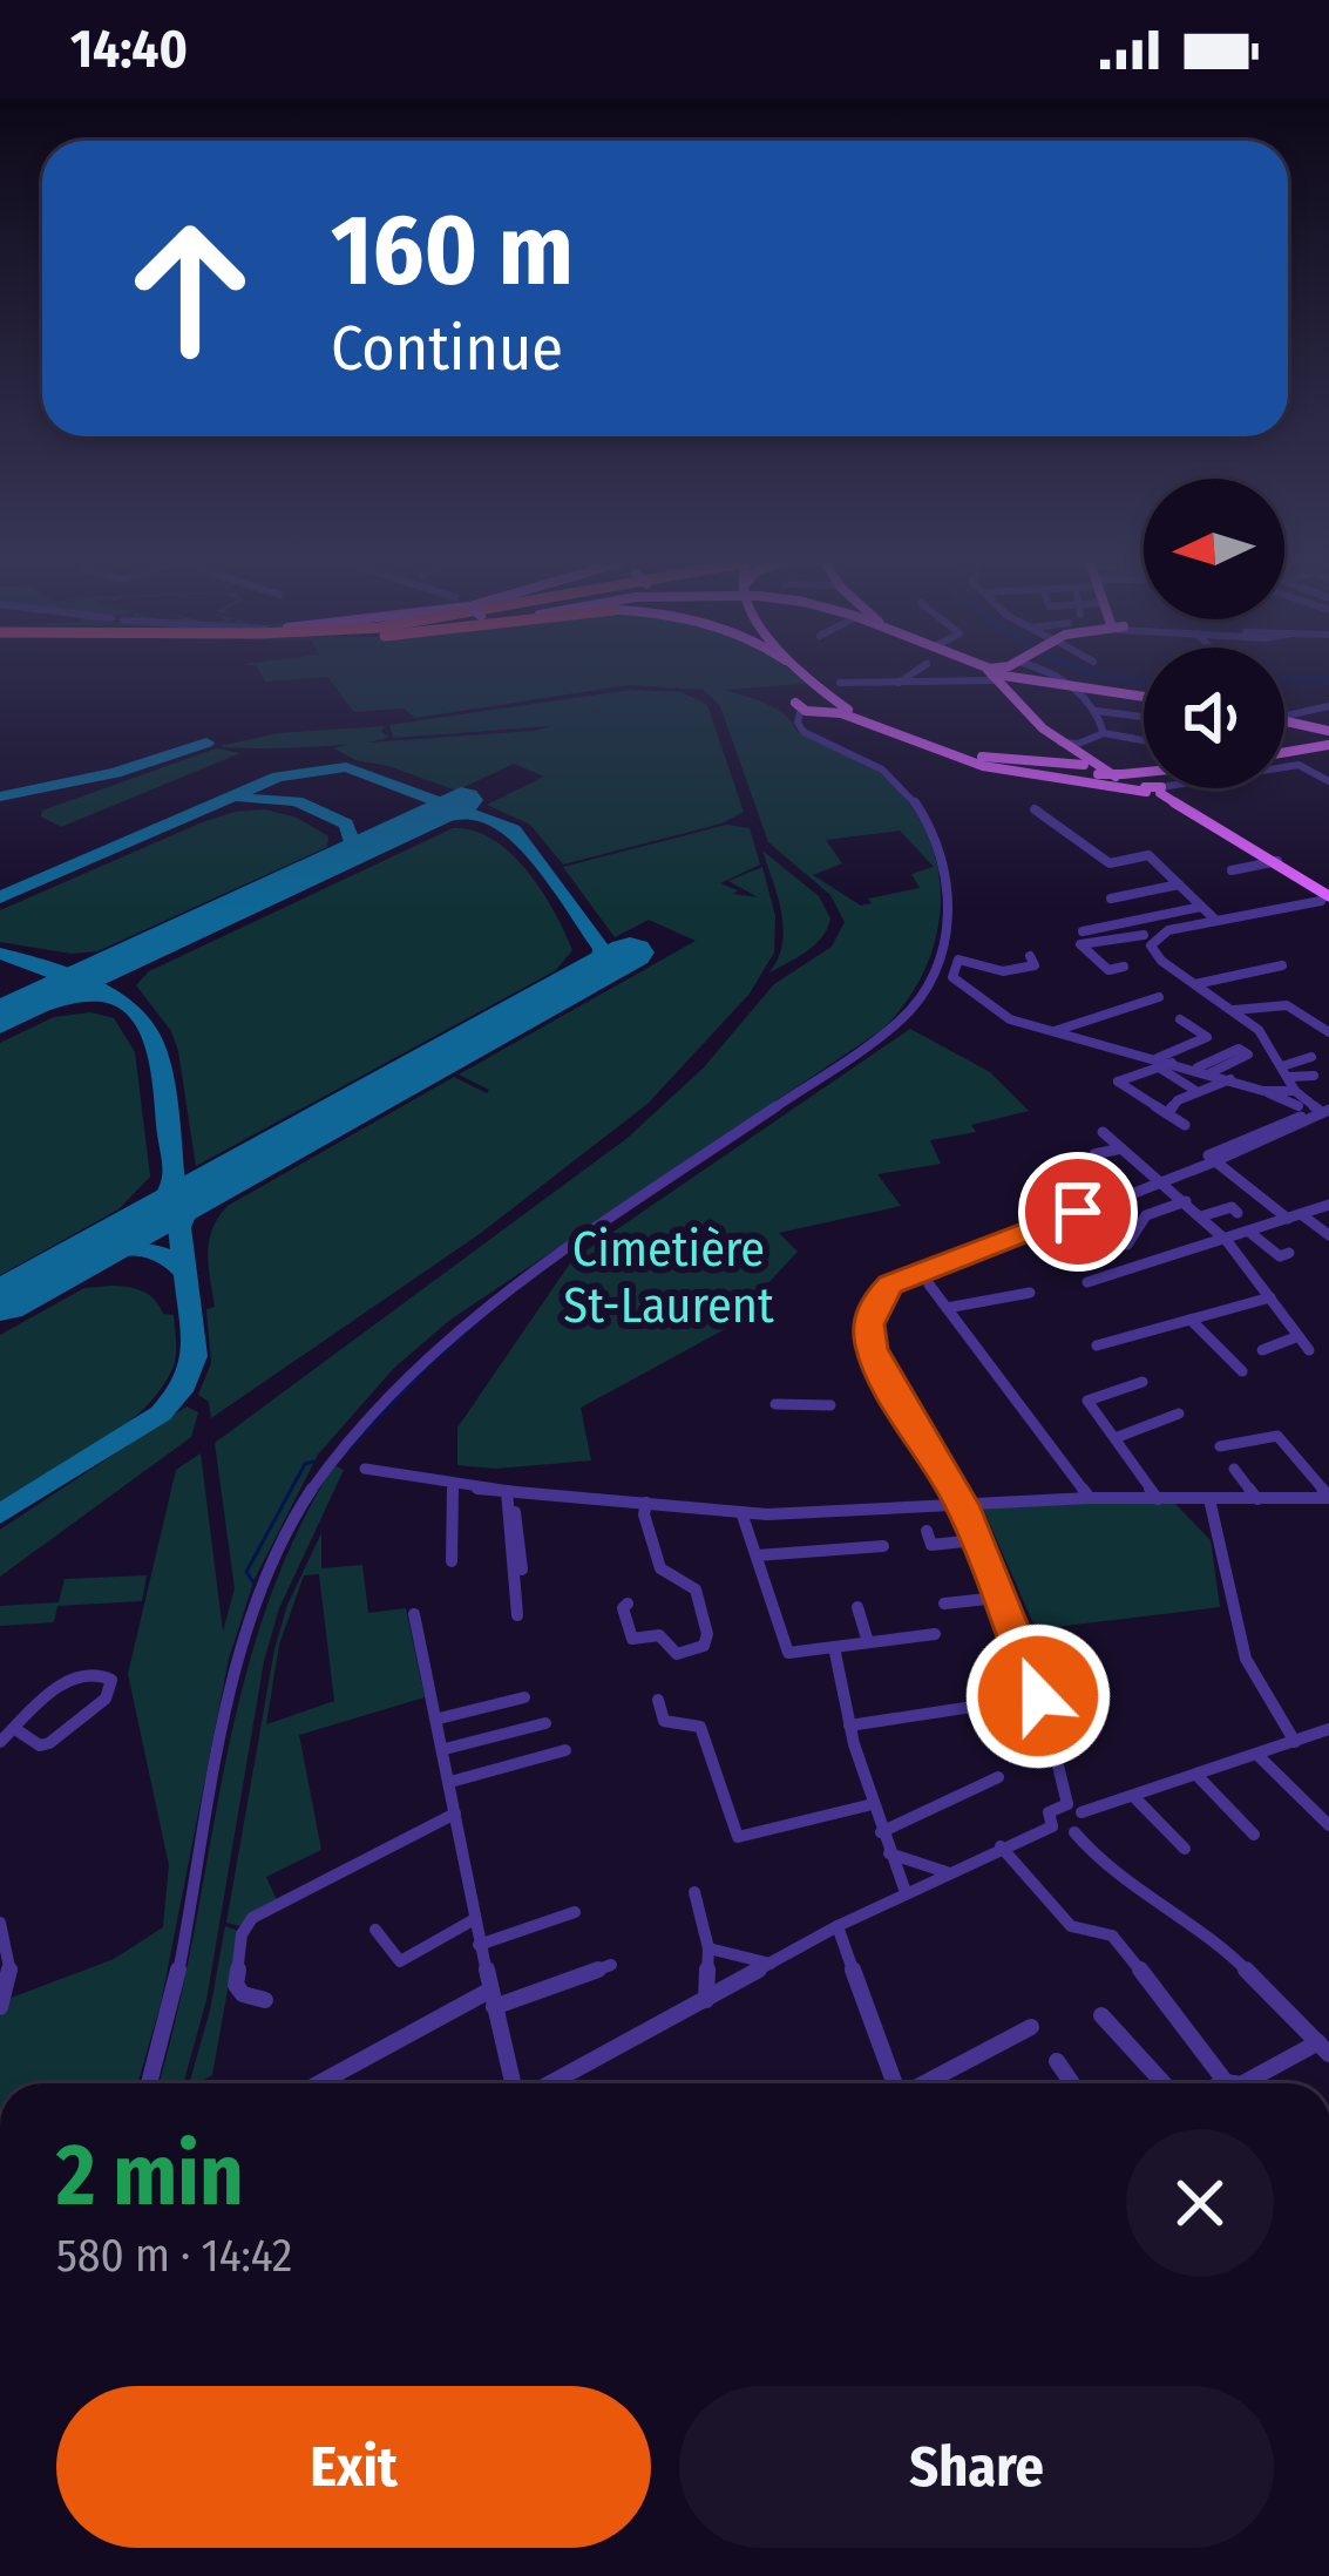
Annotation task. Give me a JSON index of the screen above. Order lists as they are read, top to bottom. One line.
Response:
{"parks":["Cimetière St-Laurent"],"north":"left","page":{"status":"14:40","turn":["160 m","Continue"],"heading":["2 min","580 m · 14:42"],"buttons":["Exit","Share"]}}
